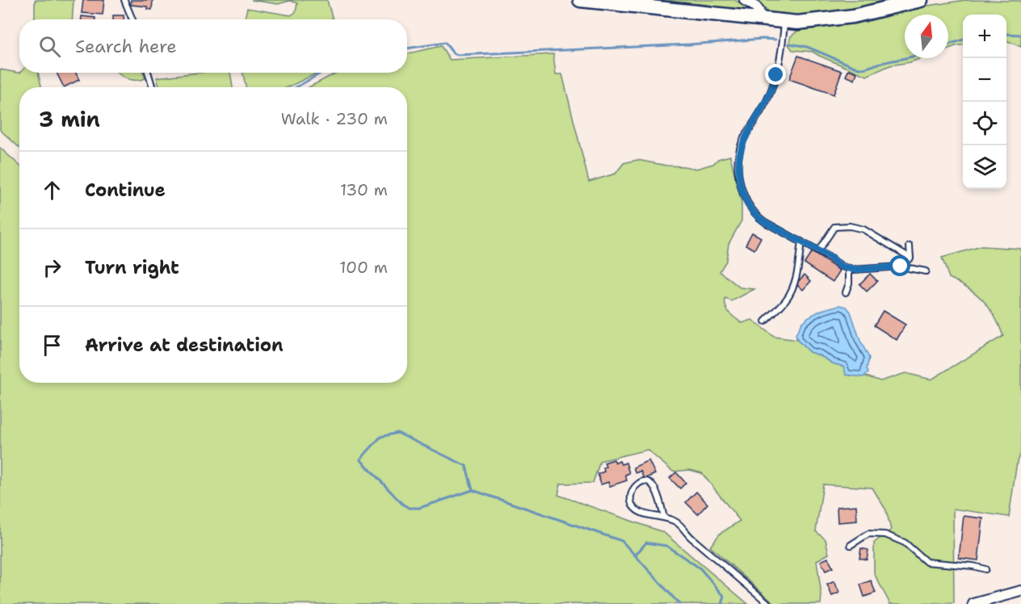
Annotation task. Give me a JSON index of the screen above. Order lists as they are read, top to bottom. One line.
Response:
{"north":"top","page":{"map_buttons":["+","−"],"search":"Search here","heading":["3 min","Walk · 230 m"],"list":[["Continue","130 m"],["Turn right","100 m"],"Arrive at destination"]}}
